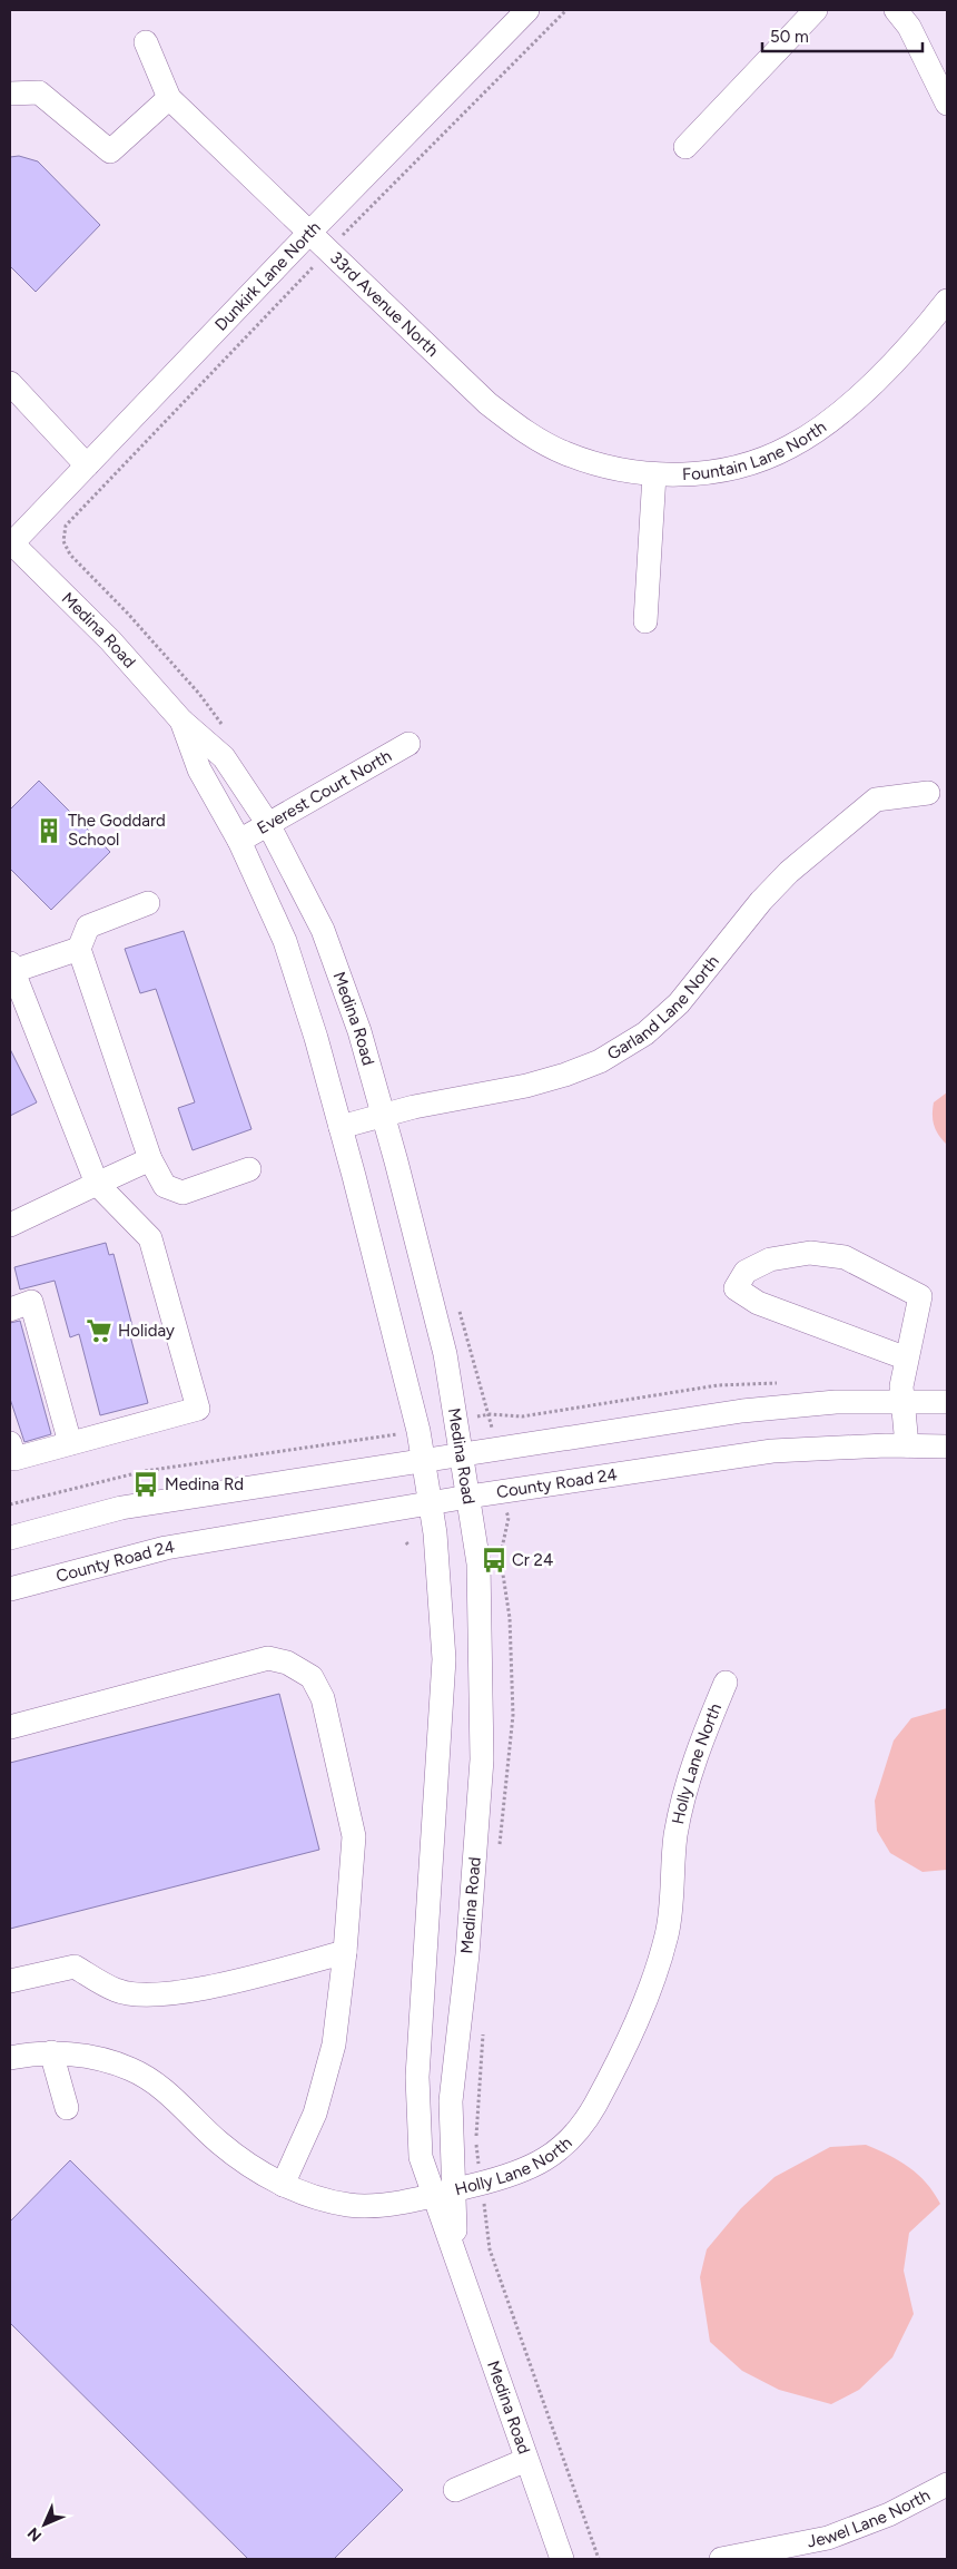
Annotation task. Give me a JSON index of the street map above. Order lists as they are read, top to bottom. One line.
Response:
{"streets":{"street":["Dunkirk Lane North","33rd Avenue North","Fountain Lane North","Medina Road","Everest Court North","Garland Lane North","County Road 24","Holly Lane North","Jewel Lane North"]},"crossings":[["Dunkirk Lane North","33rd Avenue North"],["Dunkirk Lane North","Medina Road"],["33rd Avenue North","Fountain Lane North"],["Medina Road","Everest Court North"],["Medina Road","Garland Lane North"],["Medina Road","County Road 24"],["Medina Road","Holly Lane North"]],"places":{"building":["The Goddard School"],"supermarket":["Holiday"],"bus stop":["Medina Rd","Cr 24"]},"scale_bar":"50 m","north":"bottom left"}
